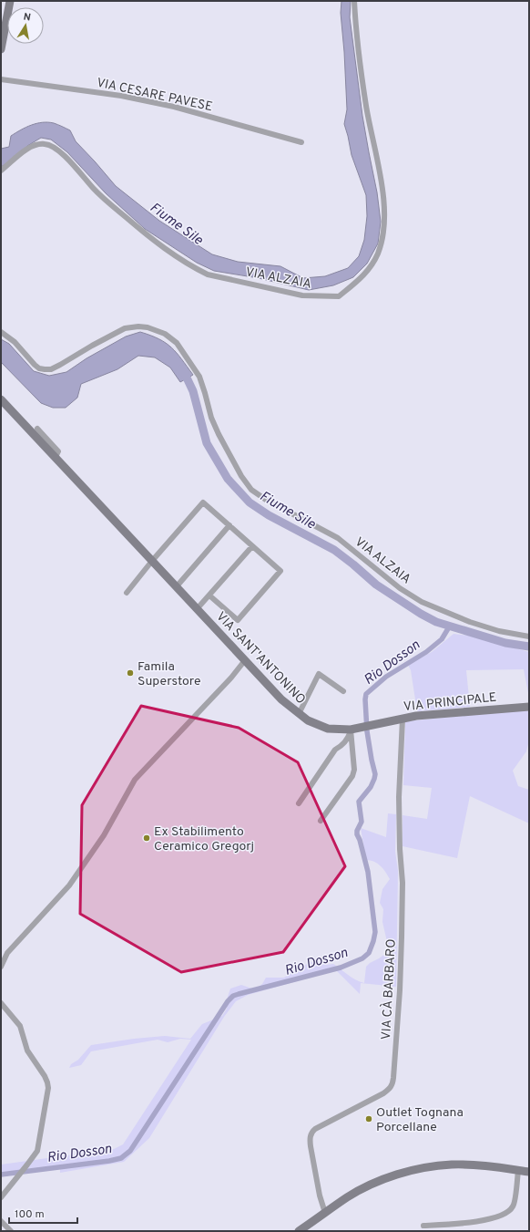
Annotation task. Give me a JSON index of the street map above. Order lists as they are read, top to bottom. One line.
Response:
{"streets":{"main road":["VIA SANT'ANTONINO","VIA PRINCIPALE"],"street":["VIA CESARE PAVESE","VIA ALZAIA","VIA CÀ BARBARO"]},"crossings":[["VIA SANT'ANTONINO","VIA PRINCIPALE"],["VIA PRINCIPALE","VIA CÀ BARBARO"]],"water":["Fiume Sile","Rio Dosson"],"places":["Famila Superstore","Ex Stabilimento Ceramico Gregorj","Outlet Tognana Porcellane"],"scale_bar":"100 m","north":"top"}
